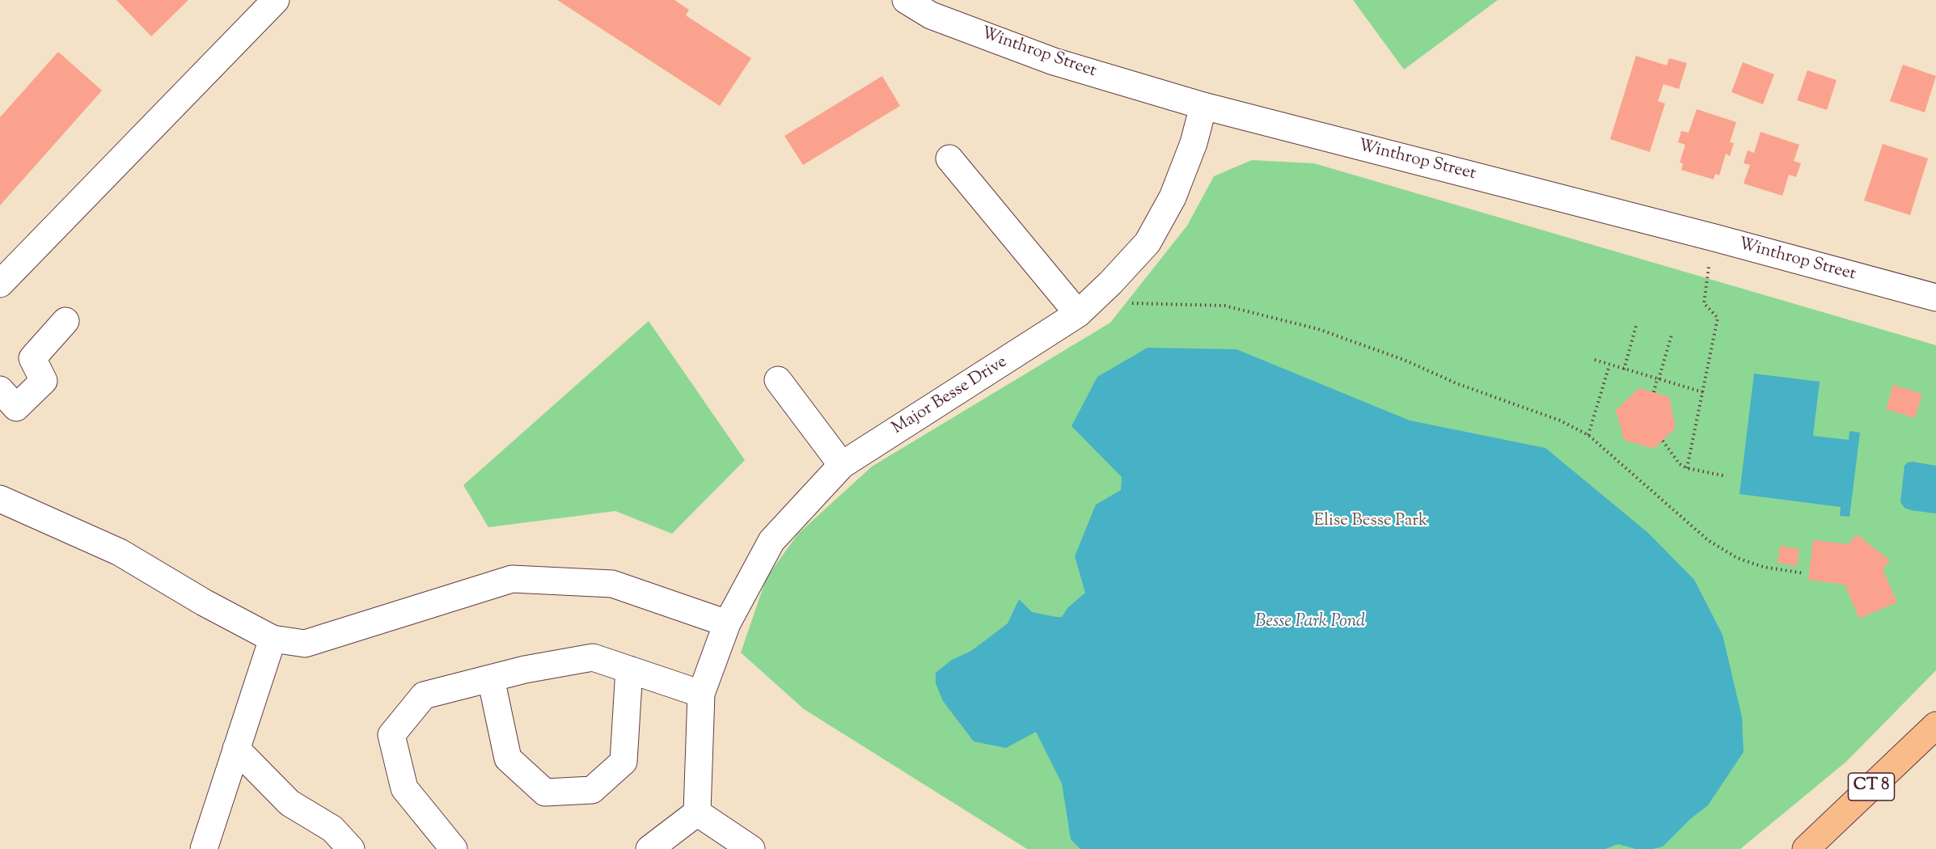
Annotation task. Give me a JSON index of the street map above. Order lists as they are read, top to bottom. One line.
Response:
{"streets":{"highway":["CT 8"],"street":["Winthrop Street","Major Besse Drive"]},"crossings":[["Winthrop Street","Major Besse Drive"]],"water":["Besse Park Pond"],"parks":["Elise Besse Park"]}
